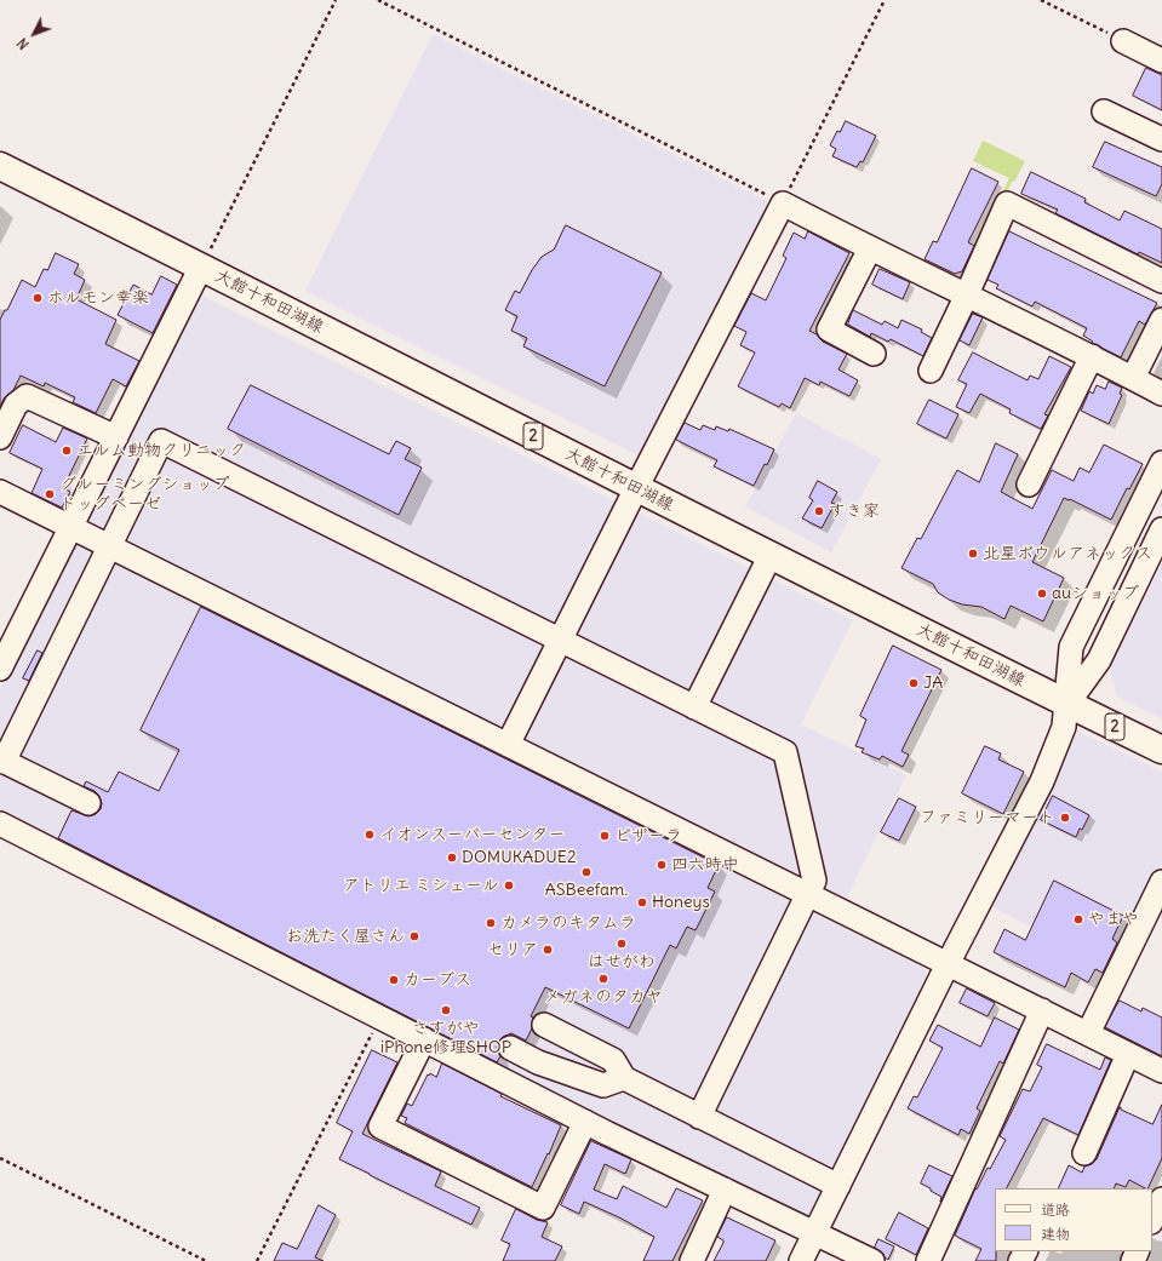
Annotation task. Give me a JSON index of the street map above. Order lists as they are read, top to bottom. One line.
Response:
{"streets":{"main road":["大館十和田湖線","2"]},"places":["ホルモン幸楽","エルム動物クリニック","グルーミングショップ ドッグベーゼ","すき家","北星ボウルアネックス","auショップ","JA","ファミリーマート","イオンスーパーセンター","ピザーラ","DOMUKADUE2","四六時中","ASBeefam.","アトリエ ミシェール","Honeys","やまや","カメラのキタムラ","お洗たく屋さん","はせがわ","セリア","メガネのタカヤ","カーブス","さすがや iPhone修理SHOP"],"legend":["道路","建物"],"north":"bottom left"}
